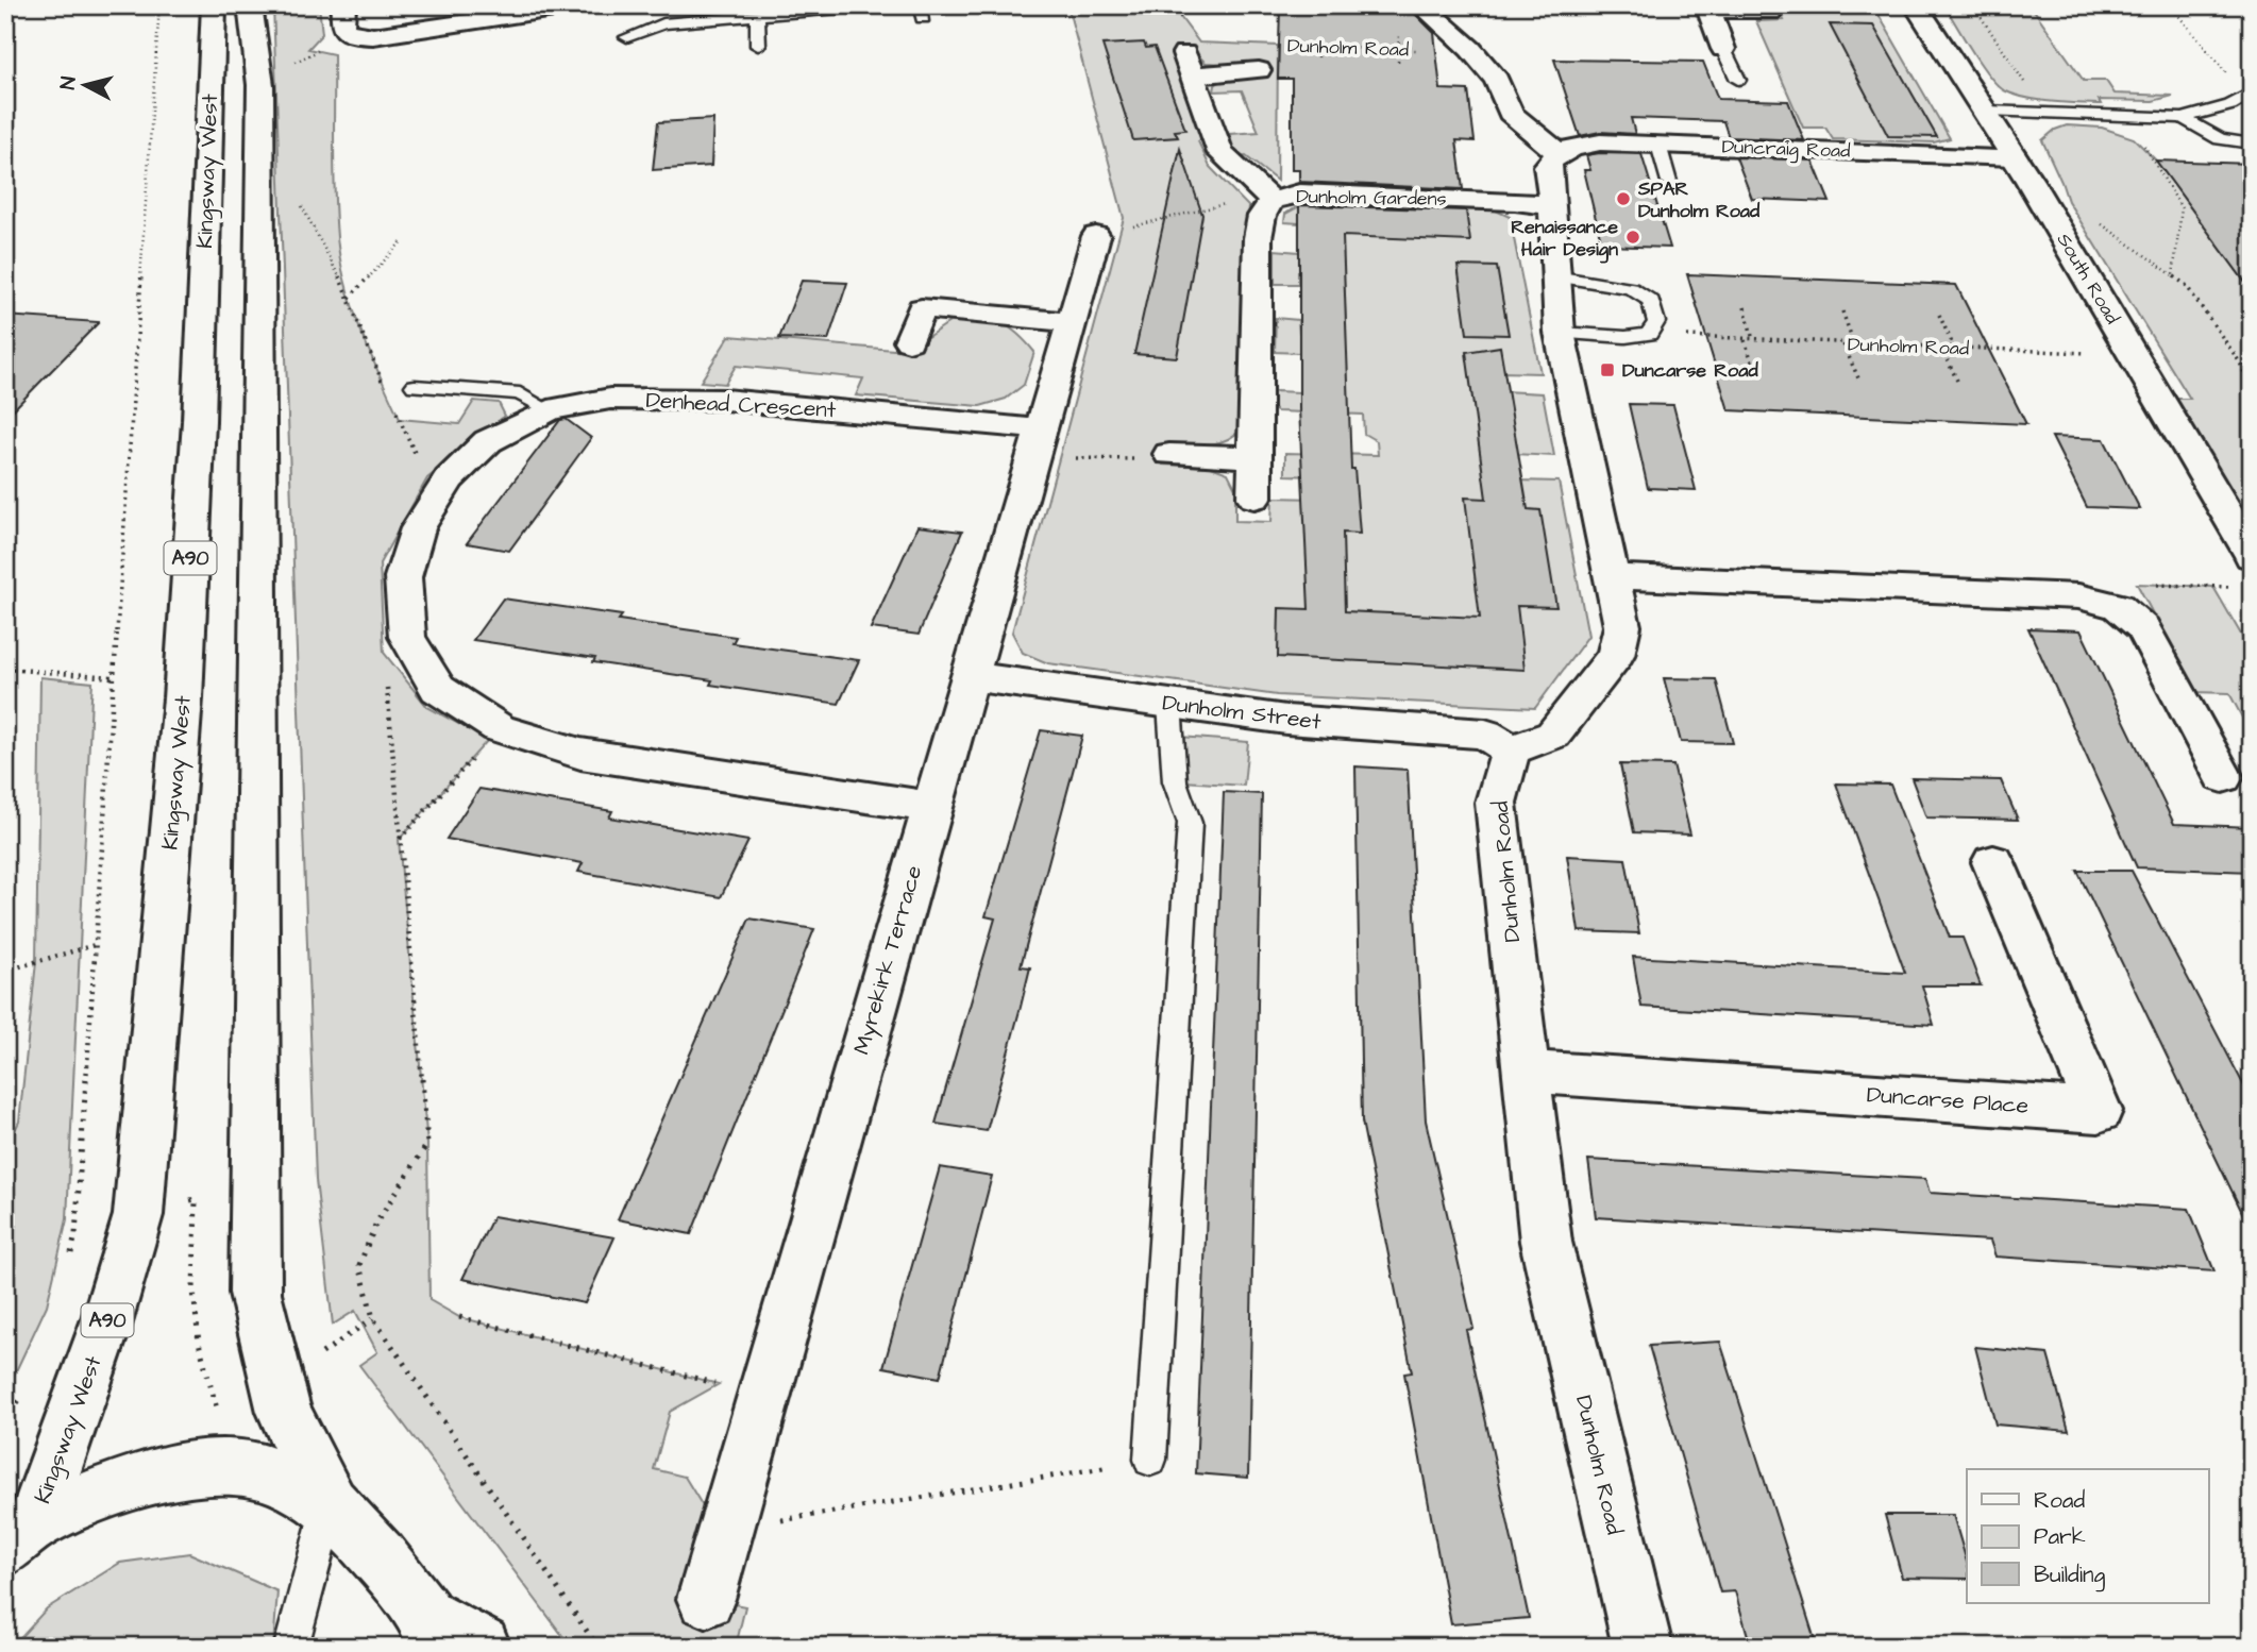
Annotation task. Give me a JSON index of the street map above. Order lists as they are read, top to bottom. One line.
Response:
{"streets":{"main road":["Dunholm Road","Duncraig Road","Kingsway West","Dunholm Gardens","South Road","Denhead Crescent","A90","Dunholm Street","Myrekirk Terrace","Duncarse Place"]},"crossings":[["Dunholm Road","Duncraig Road"],["Dunholm Road","South Road"],["Dunholm Road","Dunholm Street"],["Dunholm Road","Duncarse Place"],["Duncraig Road","South Road"],["Denhead Crescent","Myrekirk Terrace"],["Dunholm Street","Myrekirk Terrace"]],"places":{"other":["SPAR Dunholm Road","Renaissance Hair Design"],"transit":["Duncarse Road"]},"legend":["Road","Park","Building"],"north":"left"}
